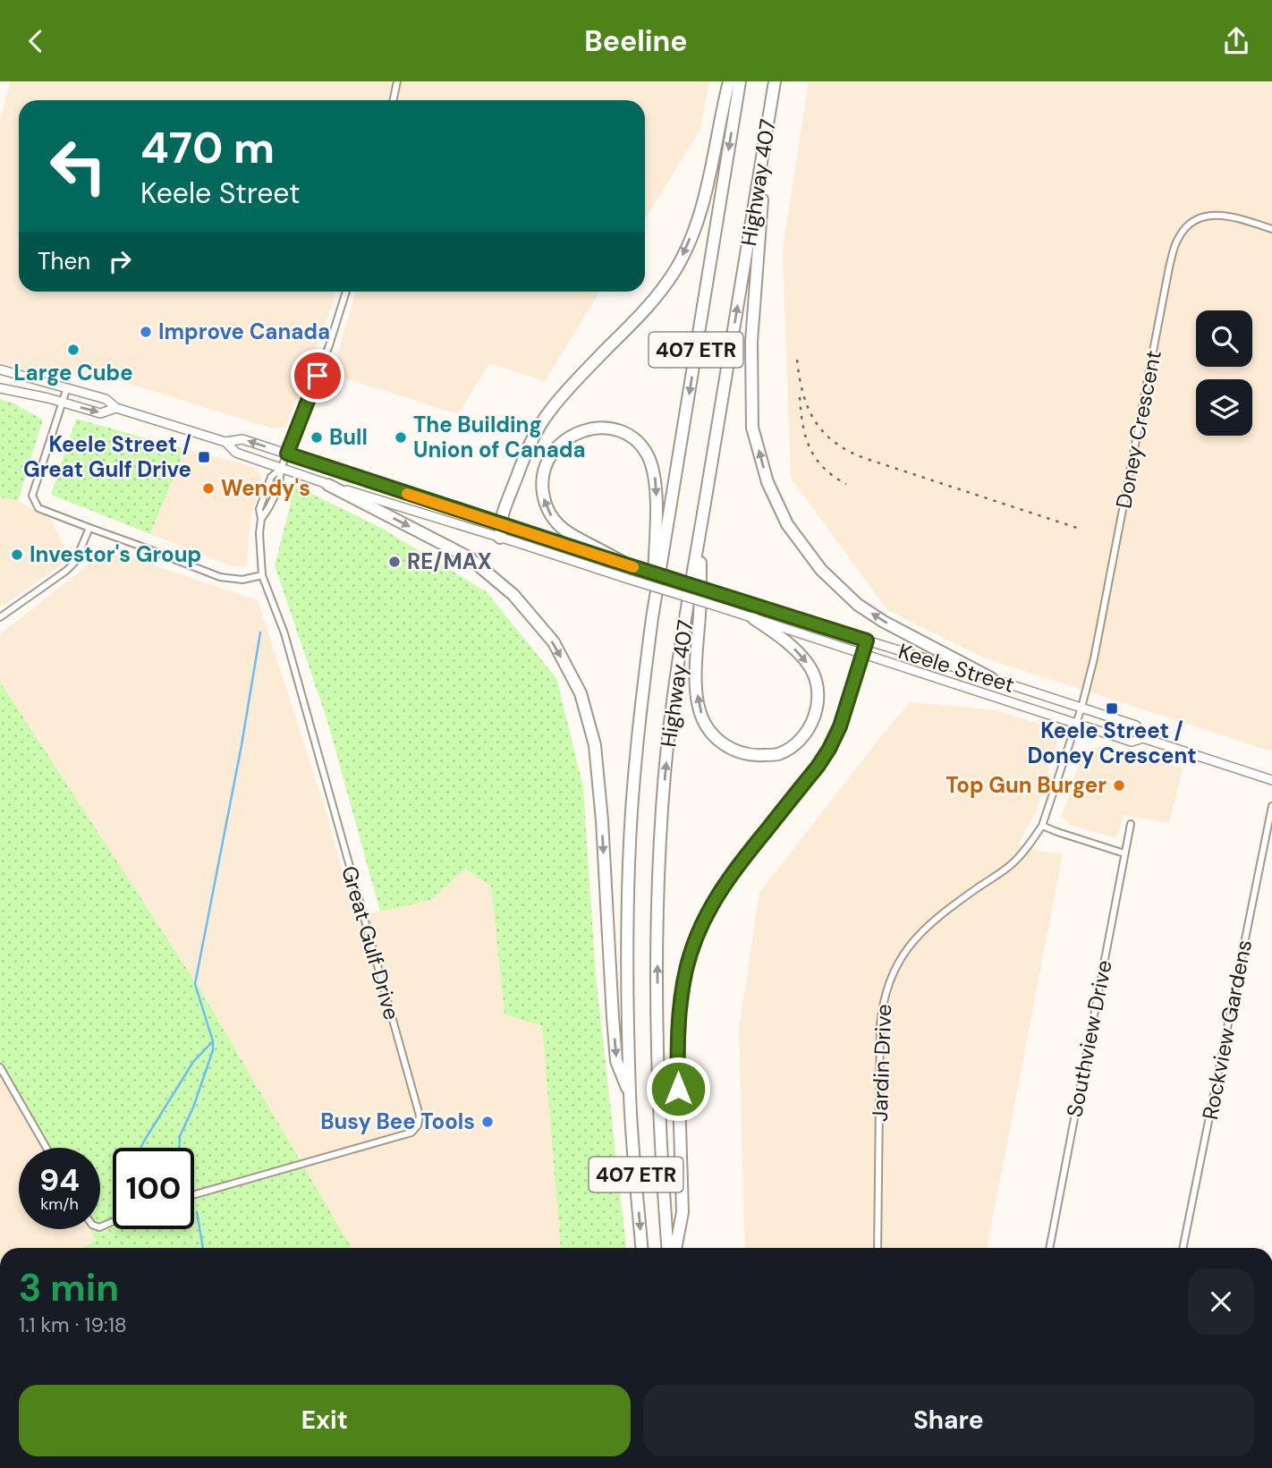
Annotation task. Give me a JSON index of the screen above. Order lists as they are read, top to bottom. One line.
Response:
{"streets":{"highway":["Highway 407","407 ETR"],"main road":["Keele Street"],"street":["Doney Crescent","Great Gulf Drive","Rockview Gardens","Southview Drive","Jardin Drive"]},"crossings":[["Doney Crescent","Keele Street"],["Doney Crescent","Jardin Drive"],["Keele Street","Great Gulf Drive"],["Keele Street","Jardin Drive"]],"places":{"other":["Improve Canada","Large Cube","Bull","The Building Union of Canada","Wendy's","Investor's Group","RE/MAX","Top Gun Burger","Busy Bee Tools"],"transit":["Keele Street / Great Gulf Drive","Keele Street / Doney Crescent"]},"page":{"header":"Beeline","turn":["470 m","Keele Street"],"then":"Then","speed":"94 km/h","limit":"100","heading":["3 min","1.1 km · 19:18"],"buttons":["Exit","Share"]}}
